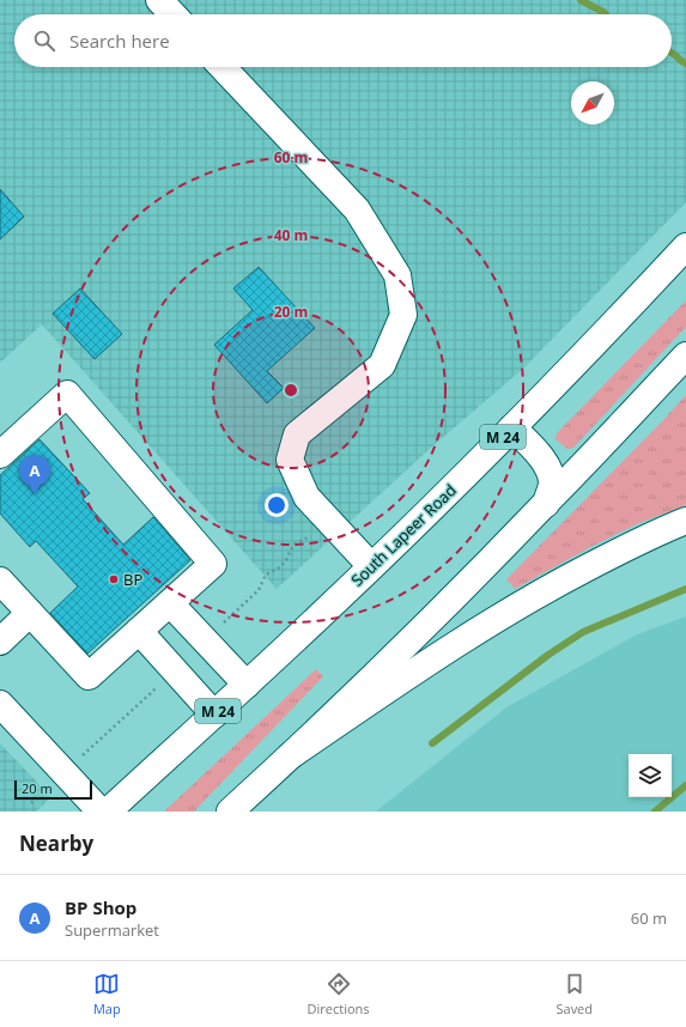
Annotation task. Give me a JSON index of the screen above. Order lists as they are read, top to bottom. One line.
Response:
{"streets":{"main road":["M 24","South Lapeer Road"]},"places":["BP"],"scale_bar":"20 m","north":"bottom left","page":{"search":"Search here","pins":"A","scale":"20 m","heading":"Nearby","list":[{"mark":"A","name":"BP Shop","note":"Supermarket","value":"60 m"}],"nav":["Map","Directions","Saved"]},"rings":["60 m","40 m","20 m"]}
